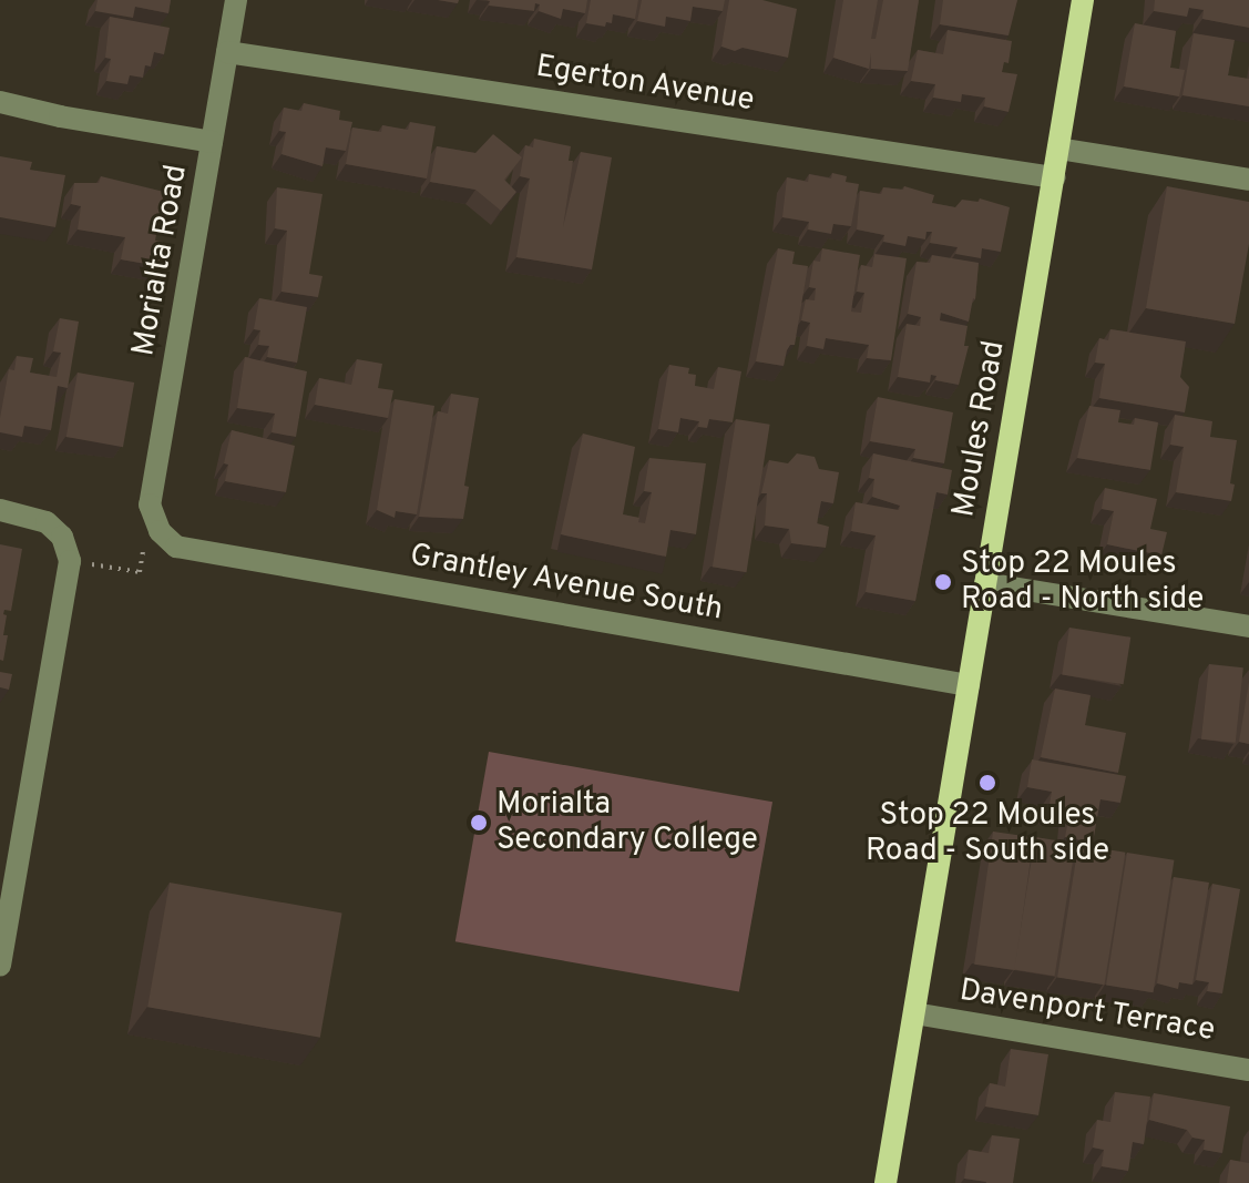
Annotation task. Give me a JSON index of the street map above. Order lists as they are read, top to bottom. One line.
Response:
{"streets":{"main road":["Moules Road"],"street":["Egerton Avenue","Morialta Road","Grantley Avenue South","Davenport Terrace"]},"crossings":[["Egerton Avenue","Morialta Road"],["Egerton Avenue","Moules Road"],["Morialta Road","Grantley Avenue South"],["Moules Road","Grantley Avenue South"],["Moules Road","Davenport Terrace"]],"places":["Stop 22 Moules Road - North side","Stop 22 Moules Road - South side","Morialta Secondary College"]}
